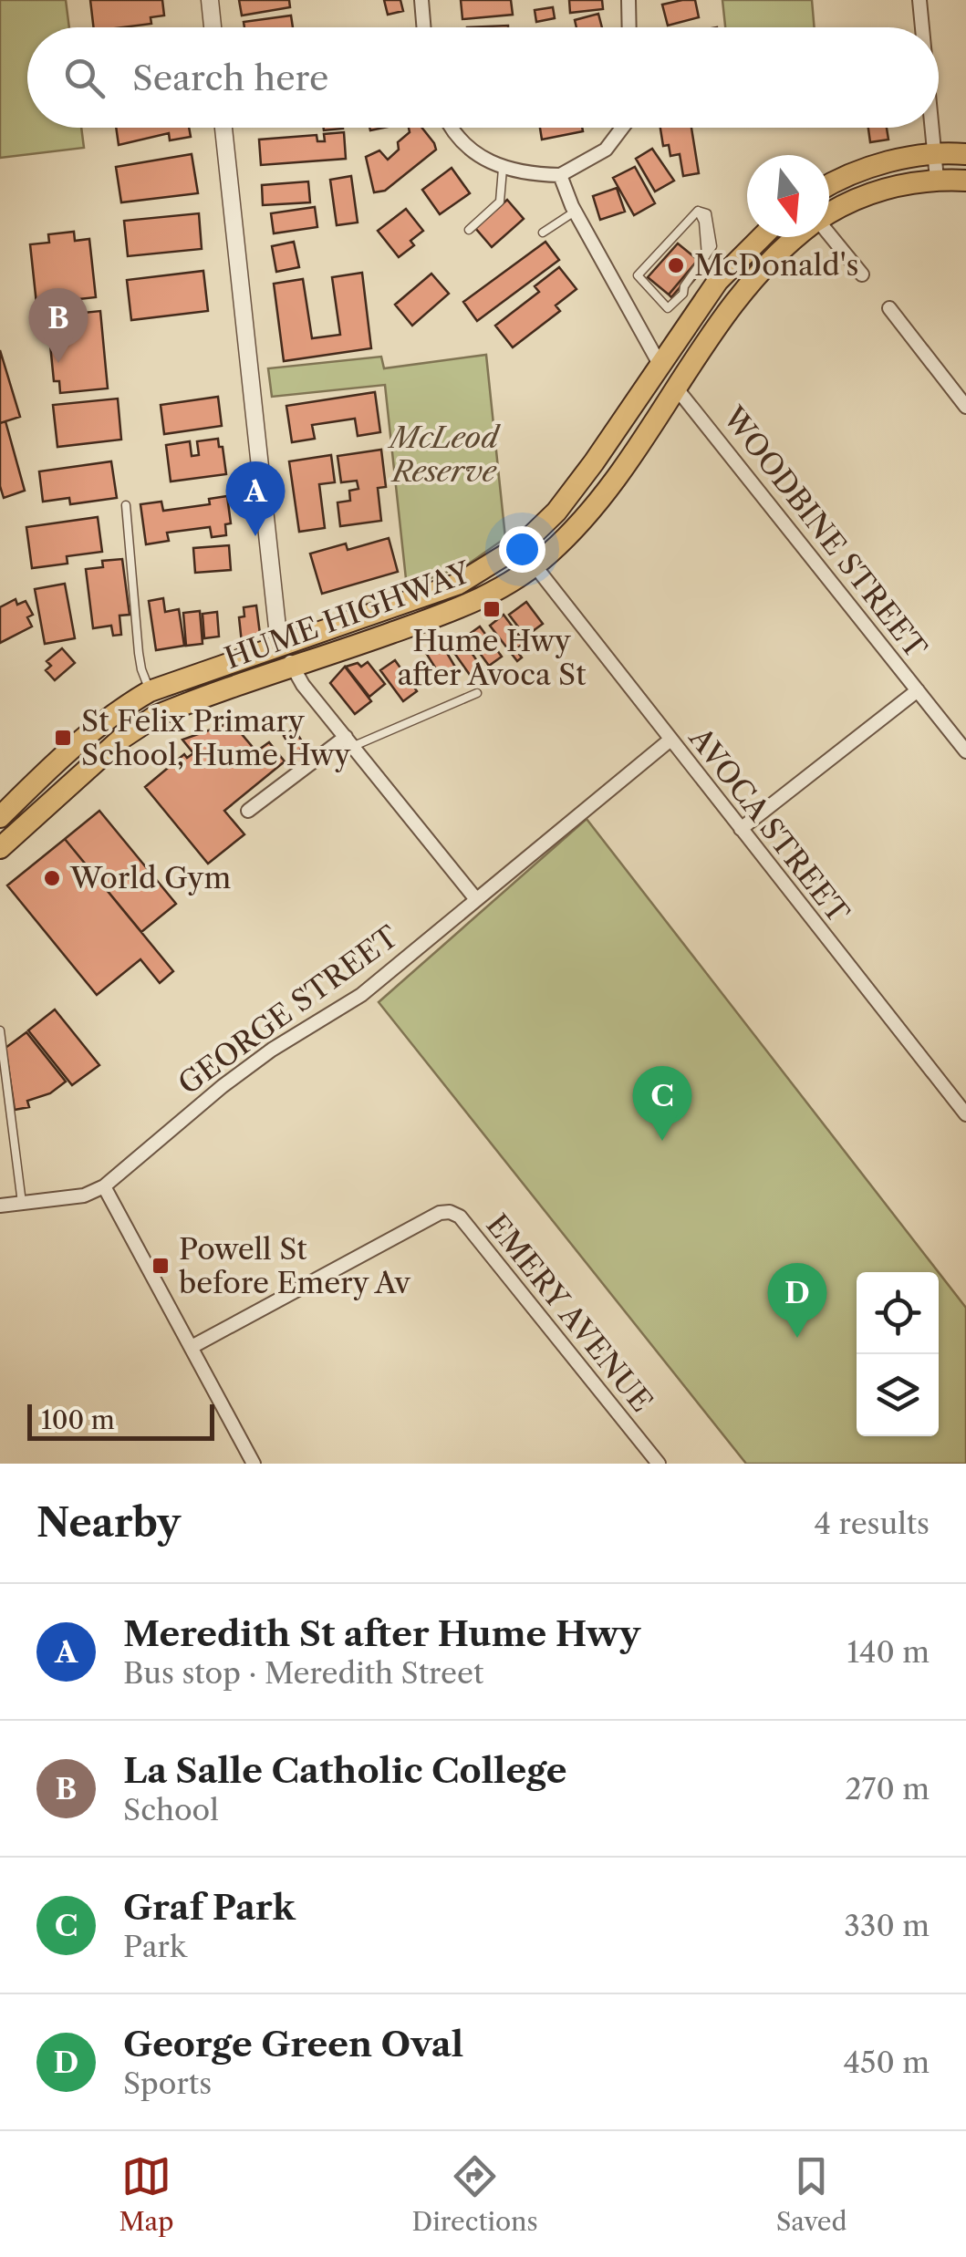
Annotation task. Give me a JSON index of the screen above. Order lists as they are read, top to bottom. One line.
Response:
{"streets":{"highway":["HUME HIGHWAY"],"street":["WOODBINE STREET","AVOCA STREET","GEORGE STREET","EMERY AVENUE"]},"crossings":[["WOODBINE STREET","HUME HIGHWAY"],["HUME HIGHWAY","AVOCA STREET"],["AVOCA STREET","GEORGE STREET"]],"parks":["McLeod Reserve"],"places":{"other":["McDonald's","World Gym"],"transit":["Hume Hwy after Avoca St","St Felix Primary School, Hume Hwy","Powell St before Emery Av"]},"scale_bar":"100 m","north":"bottom","page":{"search":"Search here","pins":["B","A","C","D"],"scale":"100 m","heading":["Nearby","4 results"],"list":[{"mark":"A","name":"Meredith St after Hume Hwy","note":"Bus stop · Meredith Street","value":"140 m"},{"mark":"B","name":"La Salle Catholic College","note":"School","value":"270 m"},{"mark":"C","name":"Graf Park","note":"Park","value":"330 m"},{"mark":"D","name":"George Green Oval","note":"Sports","value":"450 m"}],"nav":["Map","Directions","Saved"]}}
